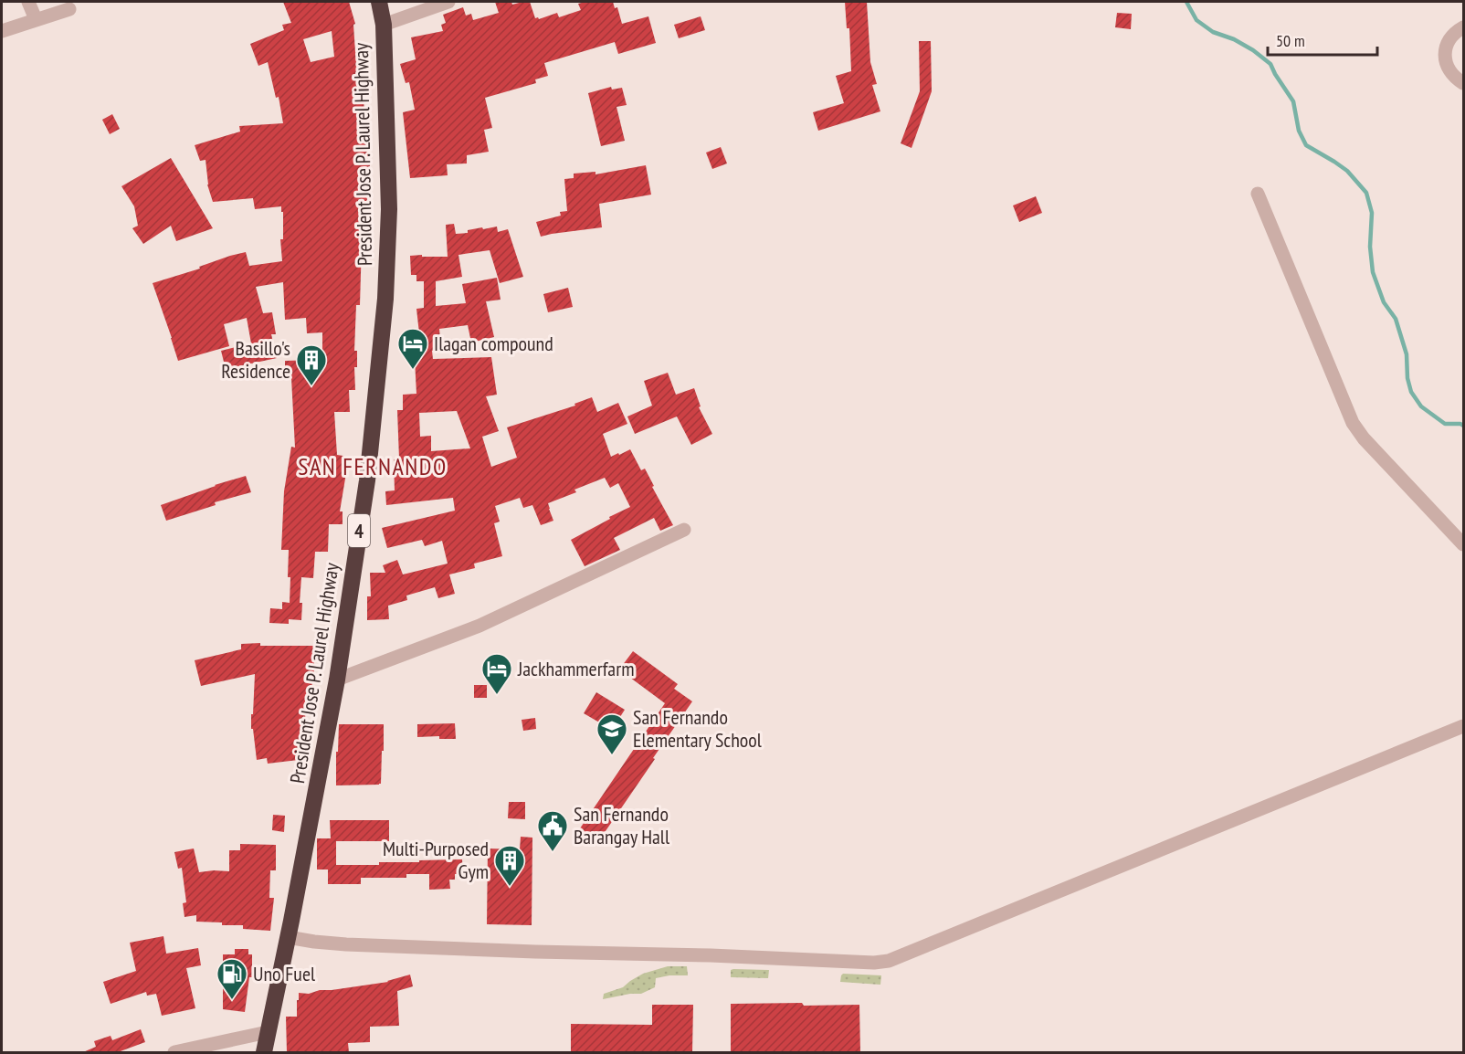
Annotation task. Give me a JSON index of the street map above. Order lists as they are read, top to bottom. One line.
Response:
{"streets":{"highway":["President Jose P. Laurel Highway","4"]},"districts":["SAN FERNANDO"],"places":{"hotel":["Ilagan compound","Jackhammerfarm"],"building":["Basillo's Residence","Multi-Purposed Gym"],"school or university":["San Fernando Elementary School"],"public building":["San Fernando Barangay Hall"],"fuel station":["Uno Fuel"]},"scale_bar":"50 m"}
